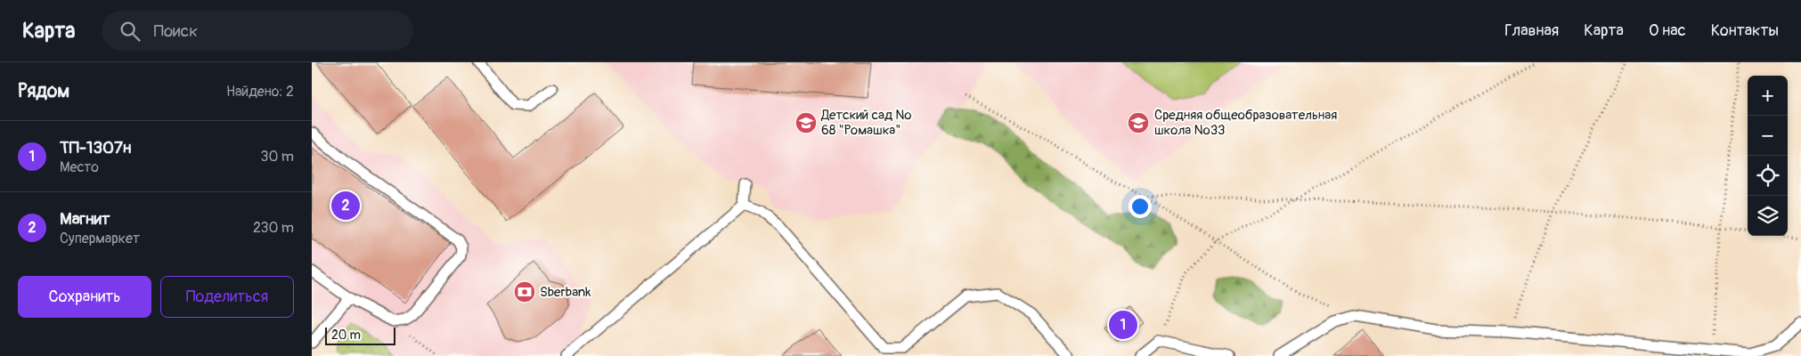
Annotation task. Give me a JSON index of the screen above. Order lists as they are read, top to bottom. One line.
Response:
{"places":{"school or university":["Детский сад № 68 \"Ромашка\"","Средняя общеобразовательная школа №33"],"bank":["Sberbank"]},"scale_bar":"20 m","page":{"header":"Карта","search":"Поиск","nav":["Главная","Карта","О нас","Контакты"],"heading":["Рядом","Найдено: 2"],"map_buttons":["+","−"],"list":[{"mark":"1","name":"ТП-1307н","note":"Место","value":"30 m"},{"mark":"2","name":"Магнит","note":"Супермаркет","value":"230 m"}],"pins":["2","1"],"buttons":["Сохранить","Поделиться"],"scale":"20 m"}}
